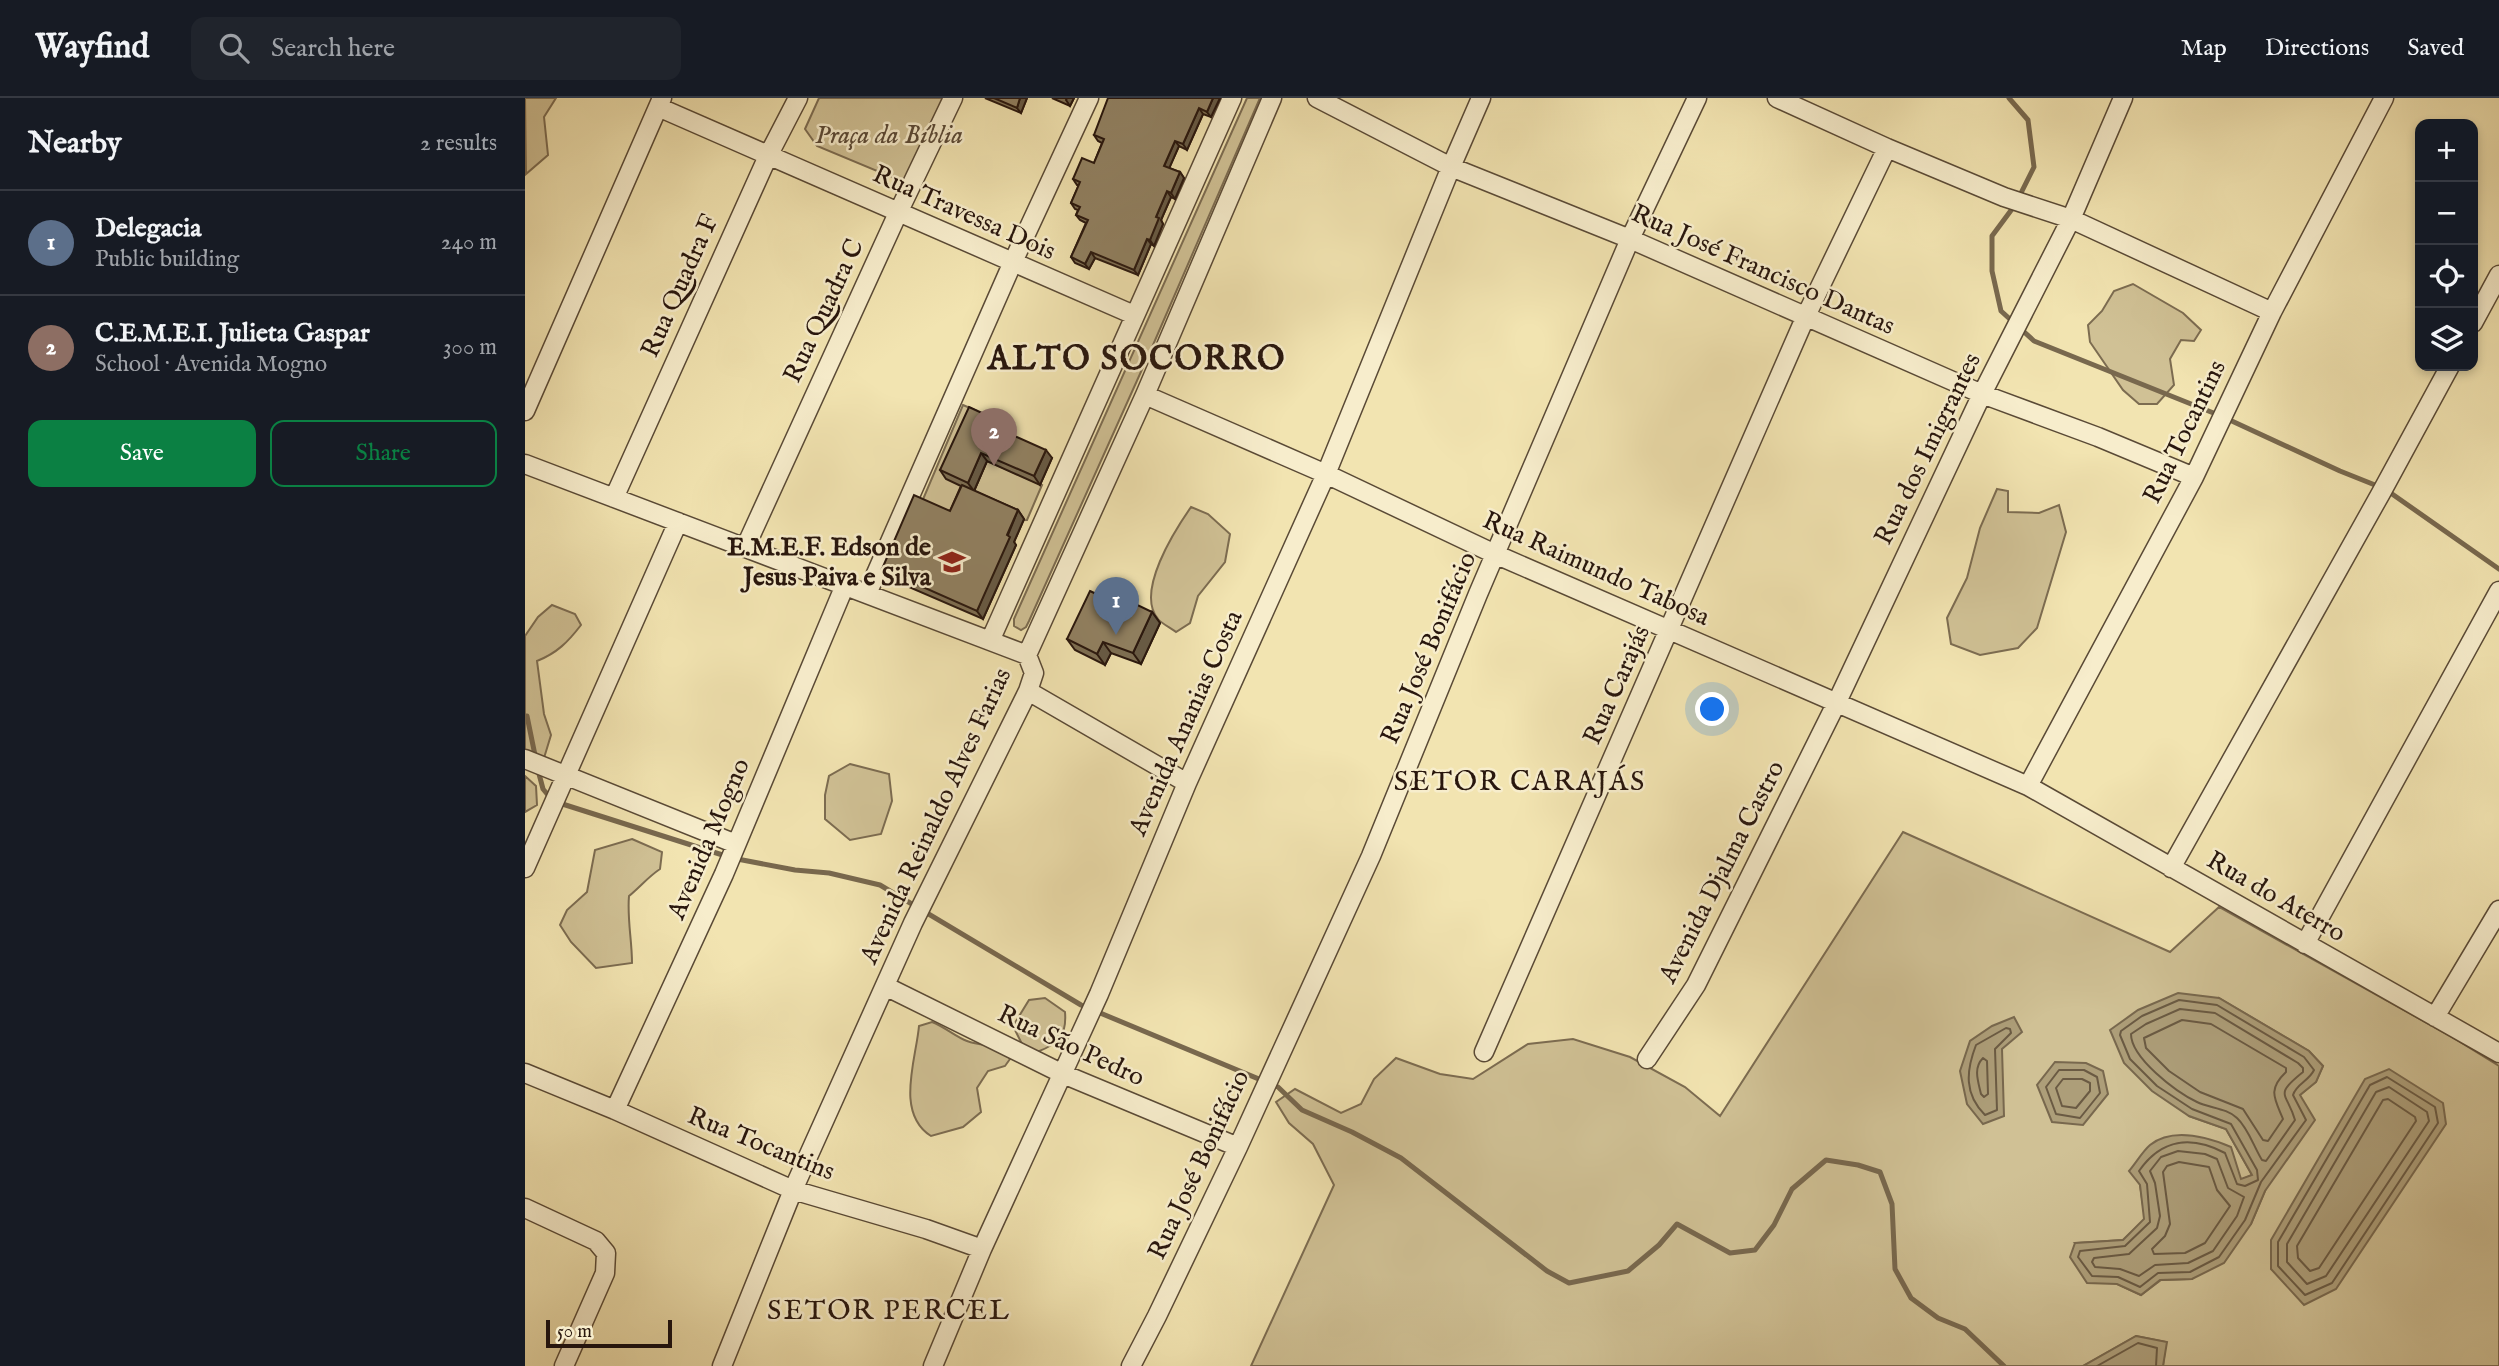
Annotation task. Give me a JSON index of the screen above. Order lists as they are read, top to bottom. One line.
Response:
{"streets":{"street":["Rua Travessa Dois","Rua José Francisco Dantas","Rua Quadra F","Rua Quadra C","Rua Tocantins","Rua dos Imigrantes","Rua Raimundo Tabosa","Rua José Bonifácio","Rua Carajás","Avenida Ananias Costa","Avenida Reinaldo Alves Farias","Avenida Mogno","Avenida Djalma Castro","Rua do Aterro","Rua São Pedro"]},"crossings":[["Rua Travessa Dois","Rua Quadra F"],["Rua Travessa Dois","Rua Quadra C"],["Rua Travessa Dois","Avenida Reinaldo Alves Farias"],["Rua José Francisco Dantas","Rua Tocantins"],["Rua José Francisco Dantas","Rua dos Imigrantes"],["Rua José Francisco Dantas","Rua José Bonifácio"],["Rua José Francisco Dantas","Rua Carajás"],["Rua José Francisco Dantas","Avenida Ananias Costa"],["Rua Tocantins","Rua Raimundo Tabosa"],["Rua Tocantins","Avenida Ananias Costa"],["Rua Tocantins","Avenida Reinaldo Alves Farias"],["Rua Tocantins","Avenida Mogno"],["Rua Tocantins","Rua do Aterro"],["Rua dos Imigrantes","Rua Raimundo Tabosa"],["Rua dos Imigrantes","Avenida Djalma Castro"],["Rua Raimundo Tabosa","Rua José Bonifácio"],["Rua Raimundo Tabosa","Rua Carajás"],["Rua Raimundo Tabosa","Avenida Ananias Costa"],["Rua Raimundo Tabosa","Avenida Reinaldo Alves Farias"],["Rua Raimundo Tabosa","Avenida Djalma Castro"],["Rua Raimundo Tabosa","Rua do Aterro"],["Rua José Bonifácio","Rua São Pedro"],["Avenida Ananias Costa","Rua São Pedro"],["Avenida Reinaldo Alves Farias","Rua São Pedro"]],"districts":["ALTO SOCORRO","SETOR CARAJÁS","SETOR PERCEL"],"parks":["Praça da Bíblia"],"places":{"school or university":["E.M.E.F. Edson de Jesus Paiva e Silva"]},"scale_bar":"50 m","page":{"header":"Wayfind","search":"Search here","nav":["Map","Directions","Saved"],"heading":["Nearby","2 results"],"map_buttons":["+","−"],"list":[{"mark":"1","name":"Delegacia","note":"Public building","value":"240 m"},{"mark":"2","name":"C.E.M.E.I. Julieta Gaspar","note":"School · Avenida Mogno","value":"300 m"}],"buttons":["Save","Share"],"pins":["2","1"],"scale":"50 m"}}
